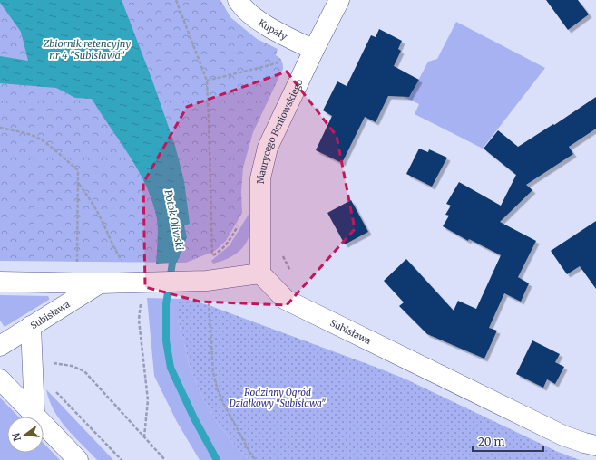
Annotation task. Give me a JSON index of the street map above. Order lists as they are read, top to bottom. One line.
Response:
{"streets":{"street":["Kupały","Maurycego Beniowskiego","Subisława"]},"crossings":[["Kupały","Maurycego Beniowskiego"],["Maurycego Beniowskiego","Subisława"]],"water":["Zbiornik retencyjny nr 4 \"Subisława\"","Potok Oliwski"],"parks":["Rodzinny Ogród Działkowy \"Subisława\""],"scale_bar":"20 m","north":"left"}
